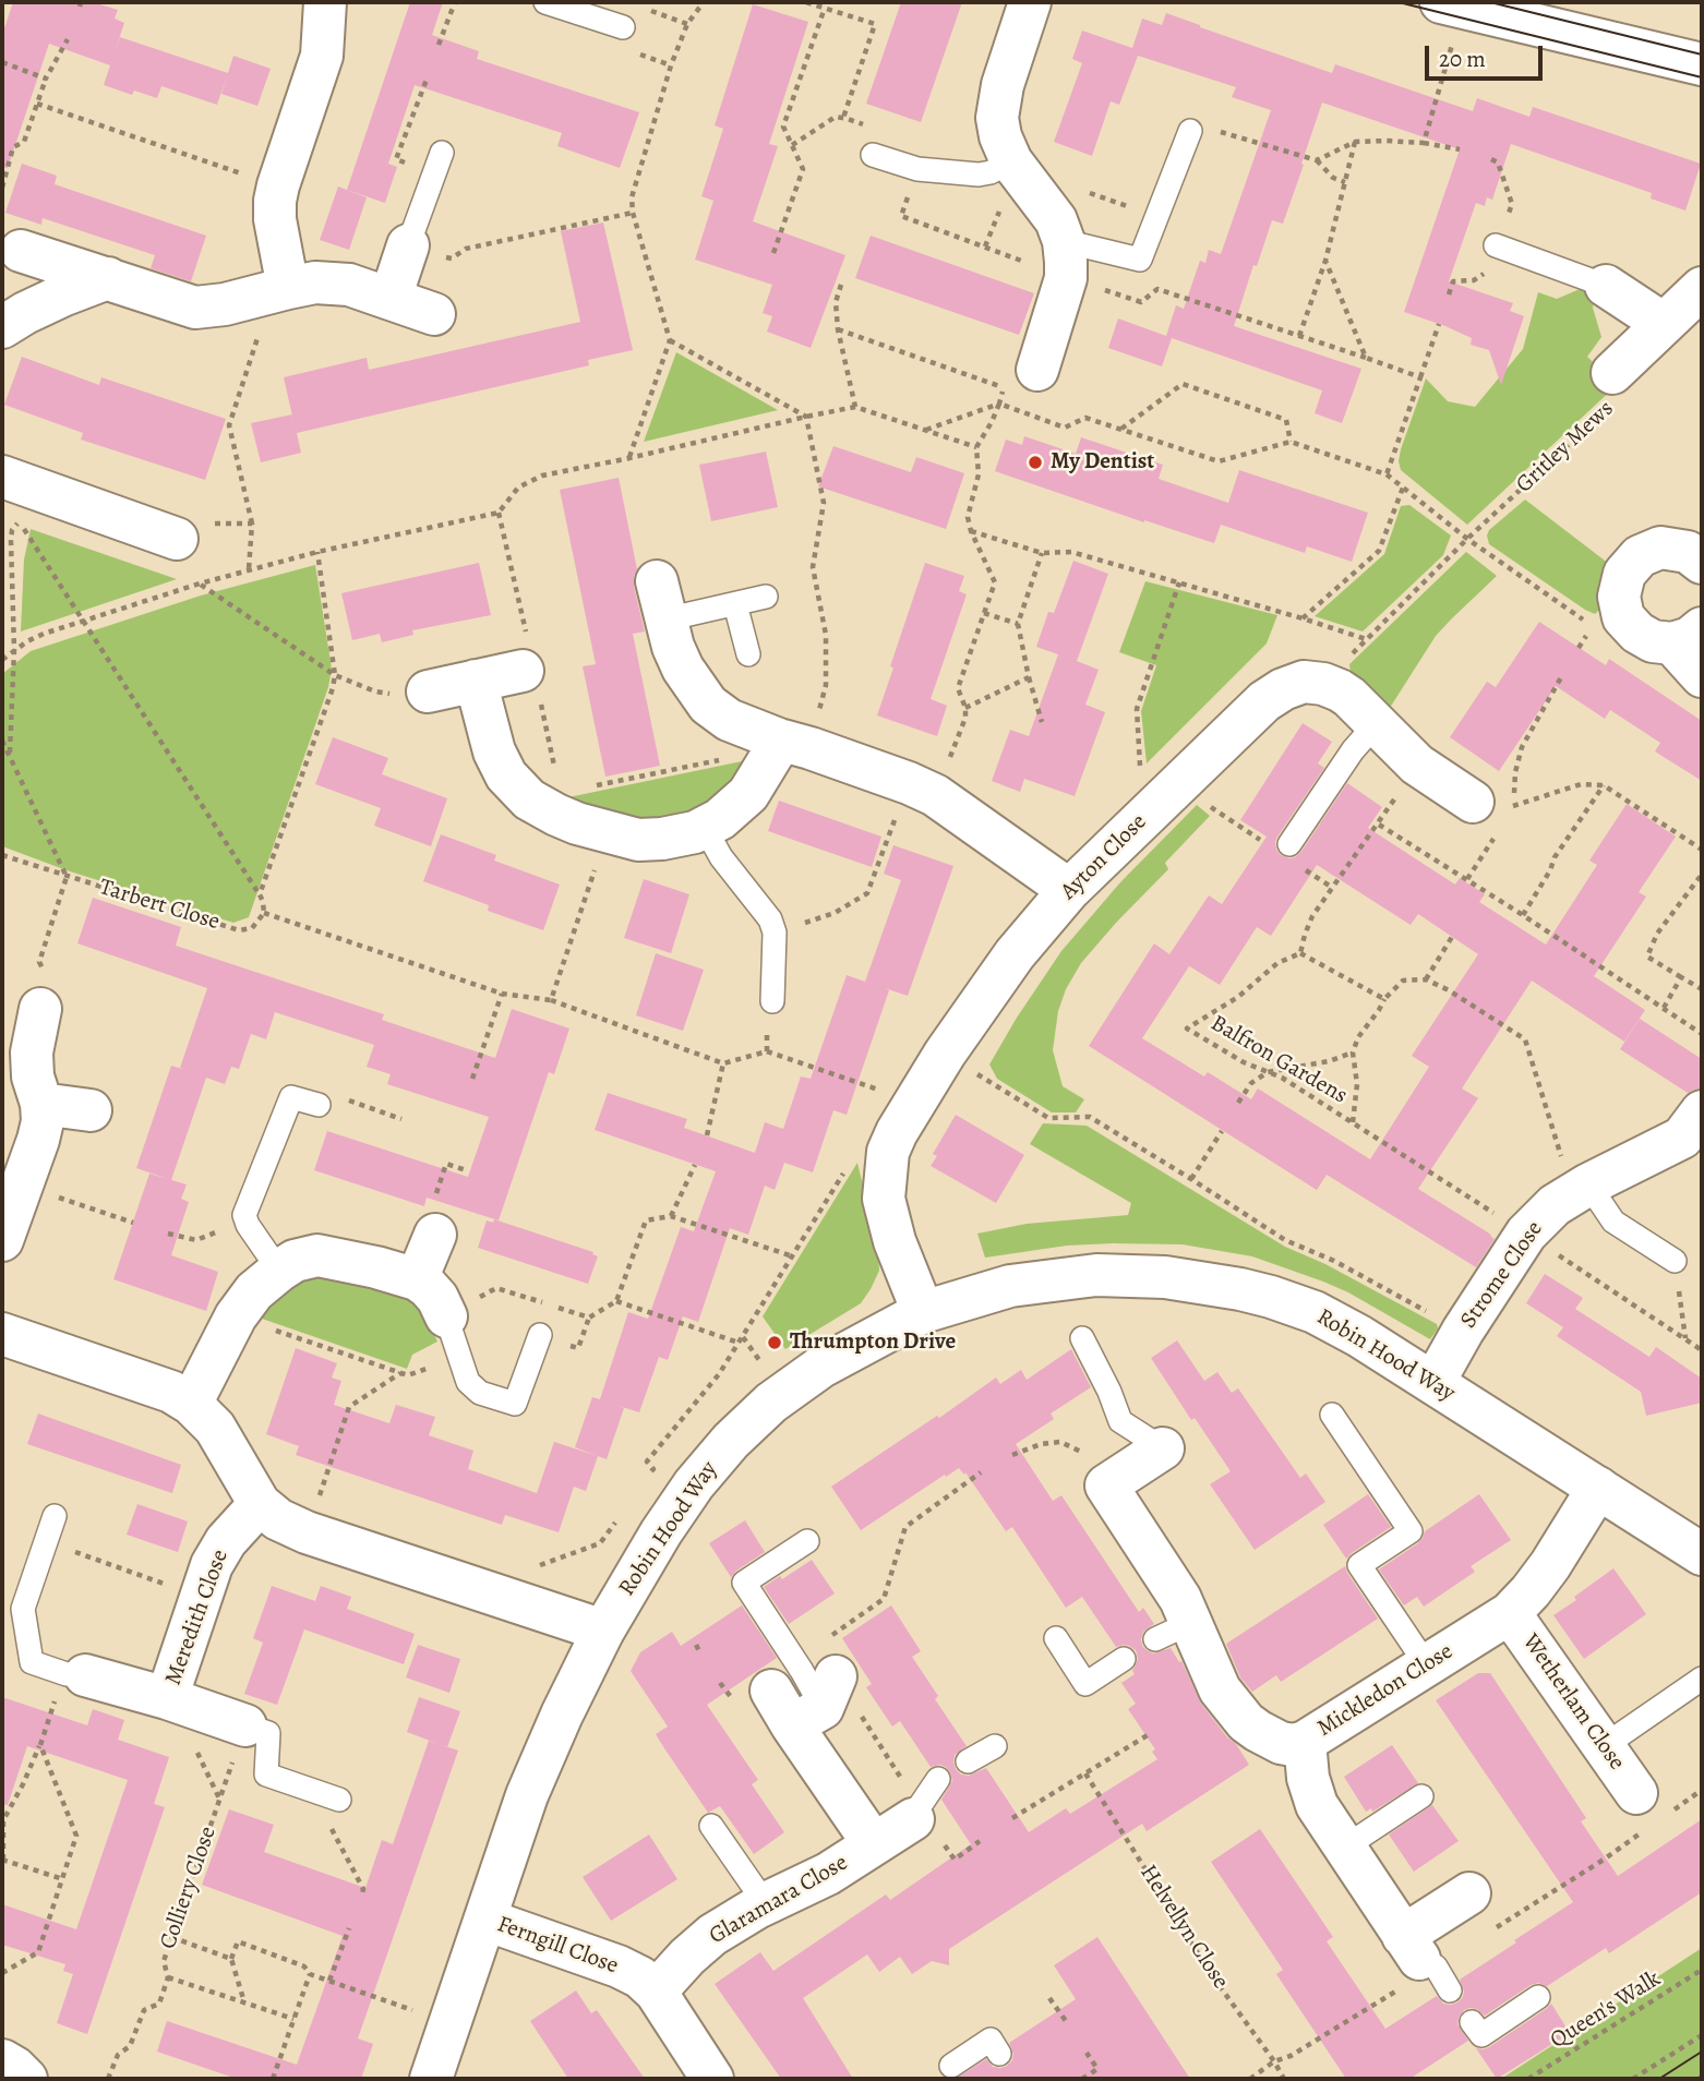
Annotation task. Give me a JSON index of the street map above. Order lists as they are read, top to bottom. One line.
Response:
{"streets":{"street":["Gritley Mews","Ayton Close","Strome Close","Robin Hood Way","Meredith Close","Mickledon Close","Wetherlam Close","Glaramara Close","Ferngill Close"],"path":["Tarbert Close","Balfron Gardens","Colliery Close","Helvellyn Close","Queen's Walk"]},"crossings":[["Ayton Close","Robin Hood Way"],["Balfron Gardens","Strome Close"],["Strome Close","Robin Hood Way"],["Robin Hood Way","Mickledon Close"],["Robin Hood Way","Ferngill Close"],["Meredith Close","Colliery Close"],["Mickledon Close","Wetherlam Close"],["Glaramara Close","Ferngill Close"]],"places":["My Dentist","Thrumpton Drive"],"scale_bar":"20 m"}
